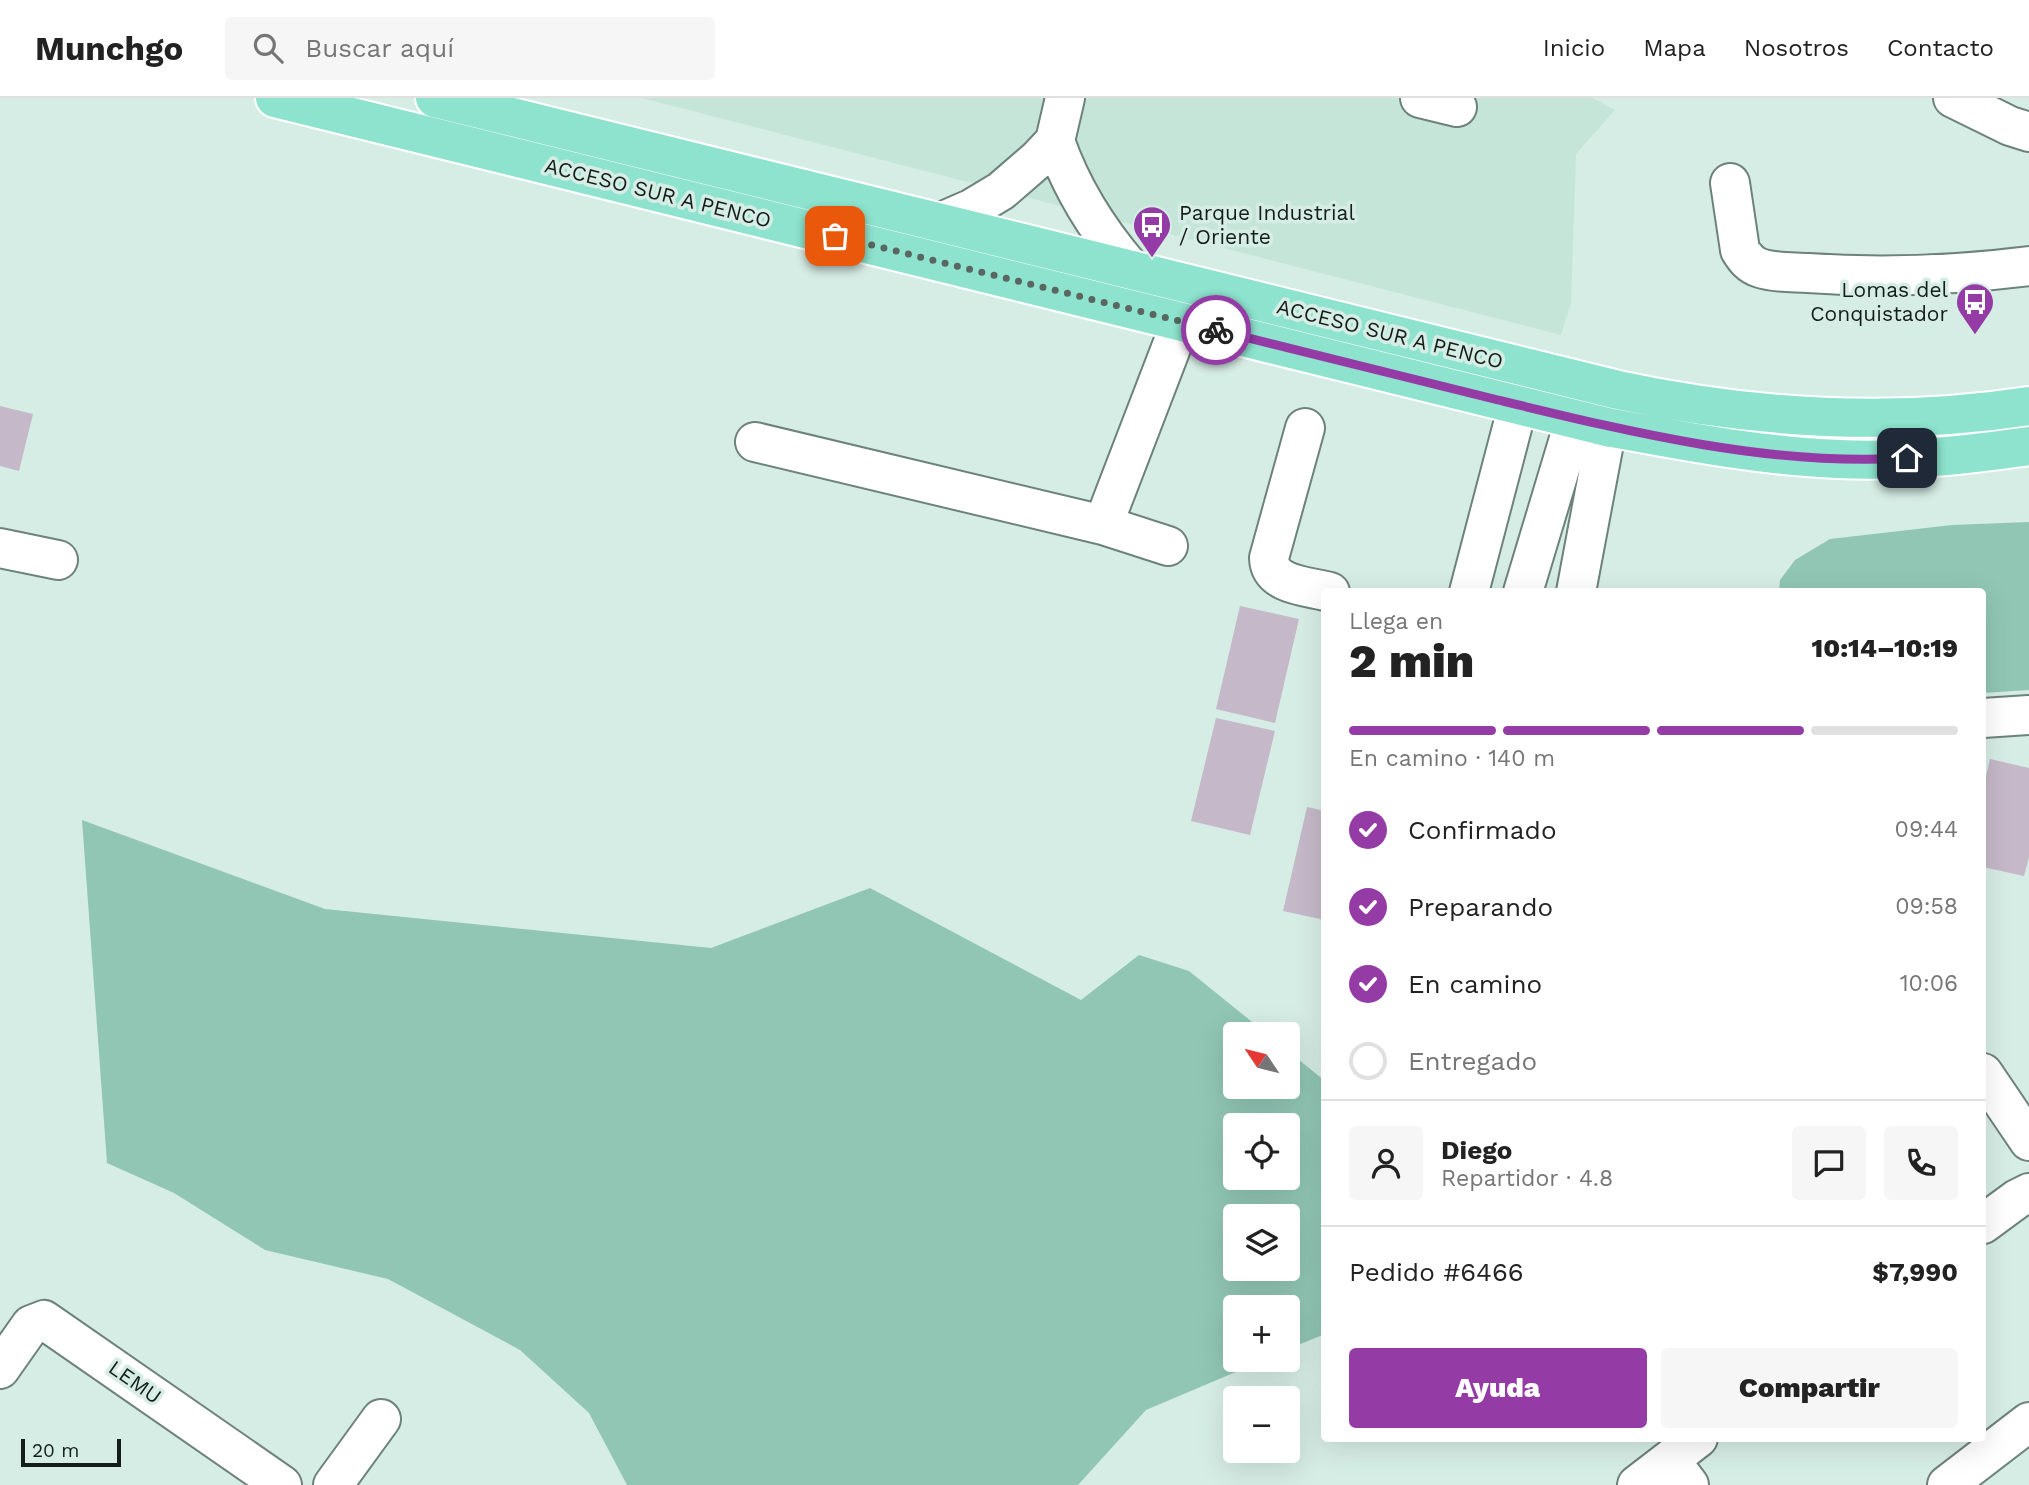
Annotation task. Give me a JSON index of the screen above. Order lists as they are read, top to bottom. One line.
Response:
{"streets":{"main road":["ACCESO SUR A PENCO"],"street":["LEMU"]},"places":{"bus stop":["Parque Industrial / Oriente","Lomas del Conquistador"]},"scale_bar":"20 m","north":"top left","page":{"header":"Munchgo","search":"Buscar aquí","nav":["Inicio","Mapa","Nosotros","Contacto"],"heading":["2 min","Llega en","10:14–10:19"],"panel":["Diego","Repartidor · 4.8","Pedido #6466","$7,990"],"bar":"En camino · 140 m","list":[["Confirmado","09:44"],["Preparando","09:58"],["En camino","10:06"],"Entregado"],"map_buttons":["+","−"],"buttons":["Ayuda","Compartir"],"scale":"20 m"}}
